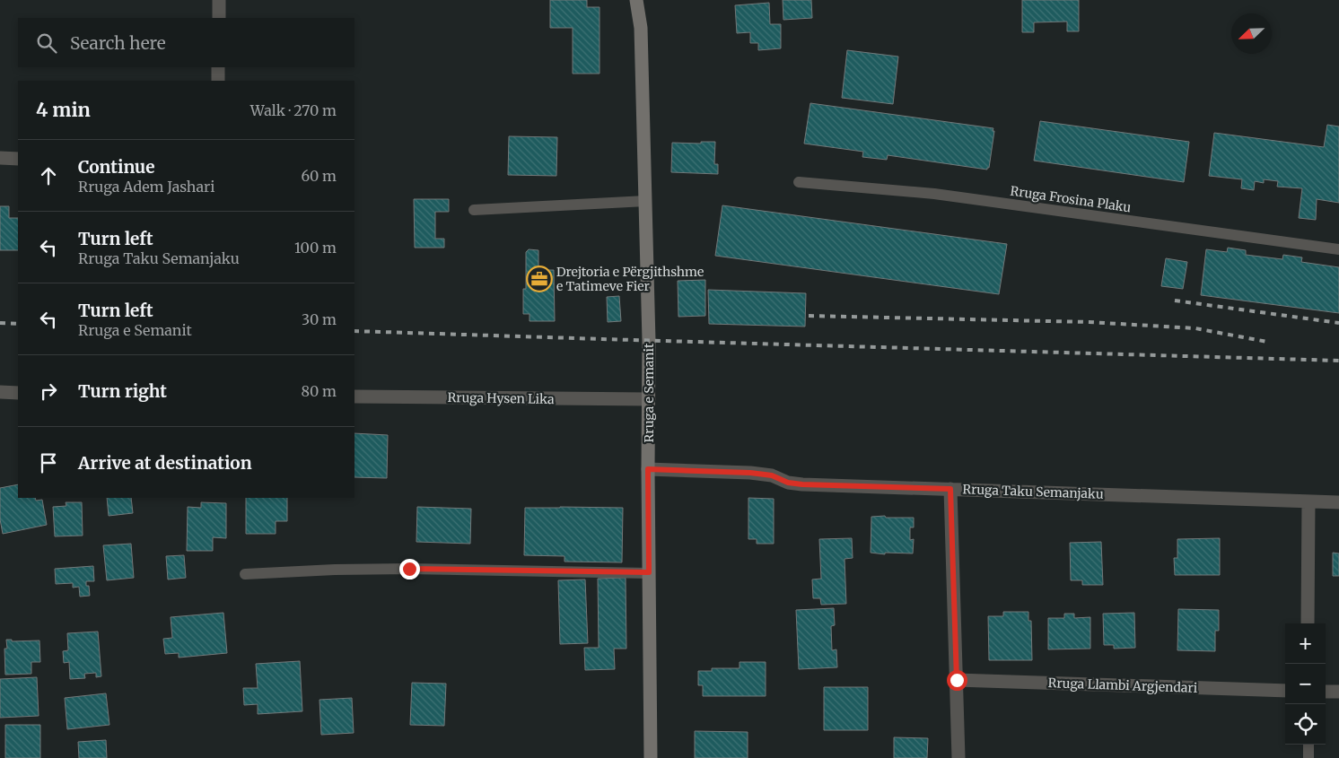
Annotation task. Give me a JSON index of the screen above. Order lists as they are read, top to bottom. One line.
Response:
{"streets":{"main road":["Rruga e Semanit"],"street":["Rruga Hysen Lika","Rruga Taku Semanjaku","Rruga Llambi Argjendari"],"lane":["Rruga Frosina Plaku"]},"crossings":[["Rruga e Semanit","Rruga Hysen Lika"],["Rruga e Semanit","Rruga Taku Semanjaku"]],"places":{"office":["Drejtoria e Përgjithshme e Tatimeve Fier"]},"north":"bottom left","page":{"search":"Search here","heading":["4 min","Walk · 270 m"],"list":[["Continue","Rruga Adem Jashari","60 m"],["Turn left","Rruga Taku Semanjaku","100 m"],["Turn left","Rruga e Semanit","30 m"],["Turn right","80 m"],"Arrive at destination"],"map_buttons":["+","−"]}}
